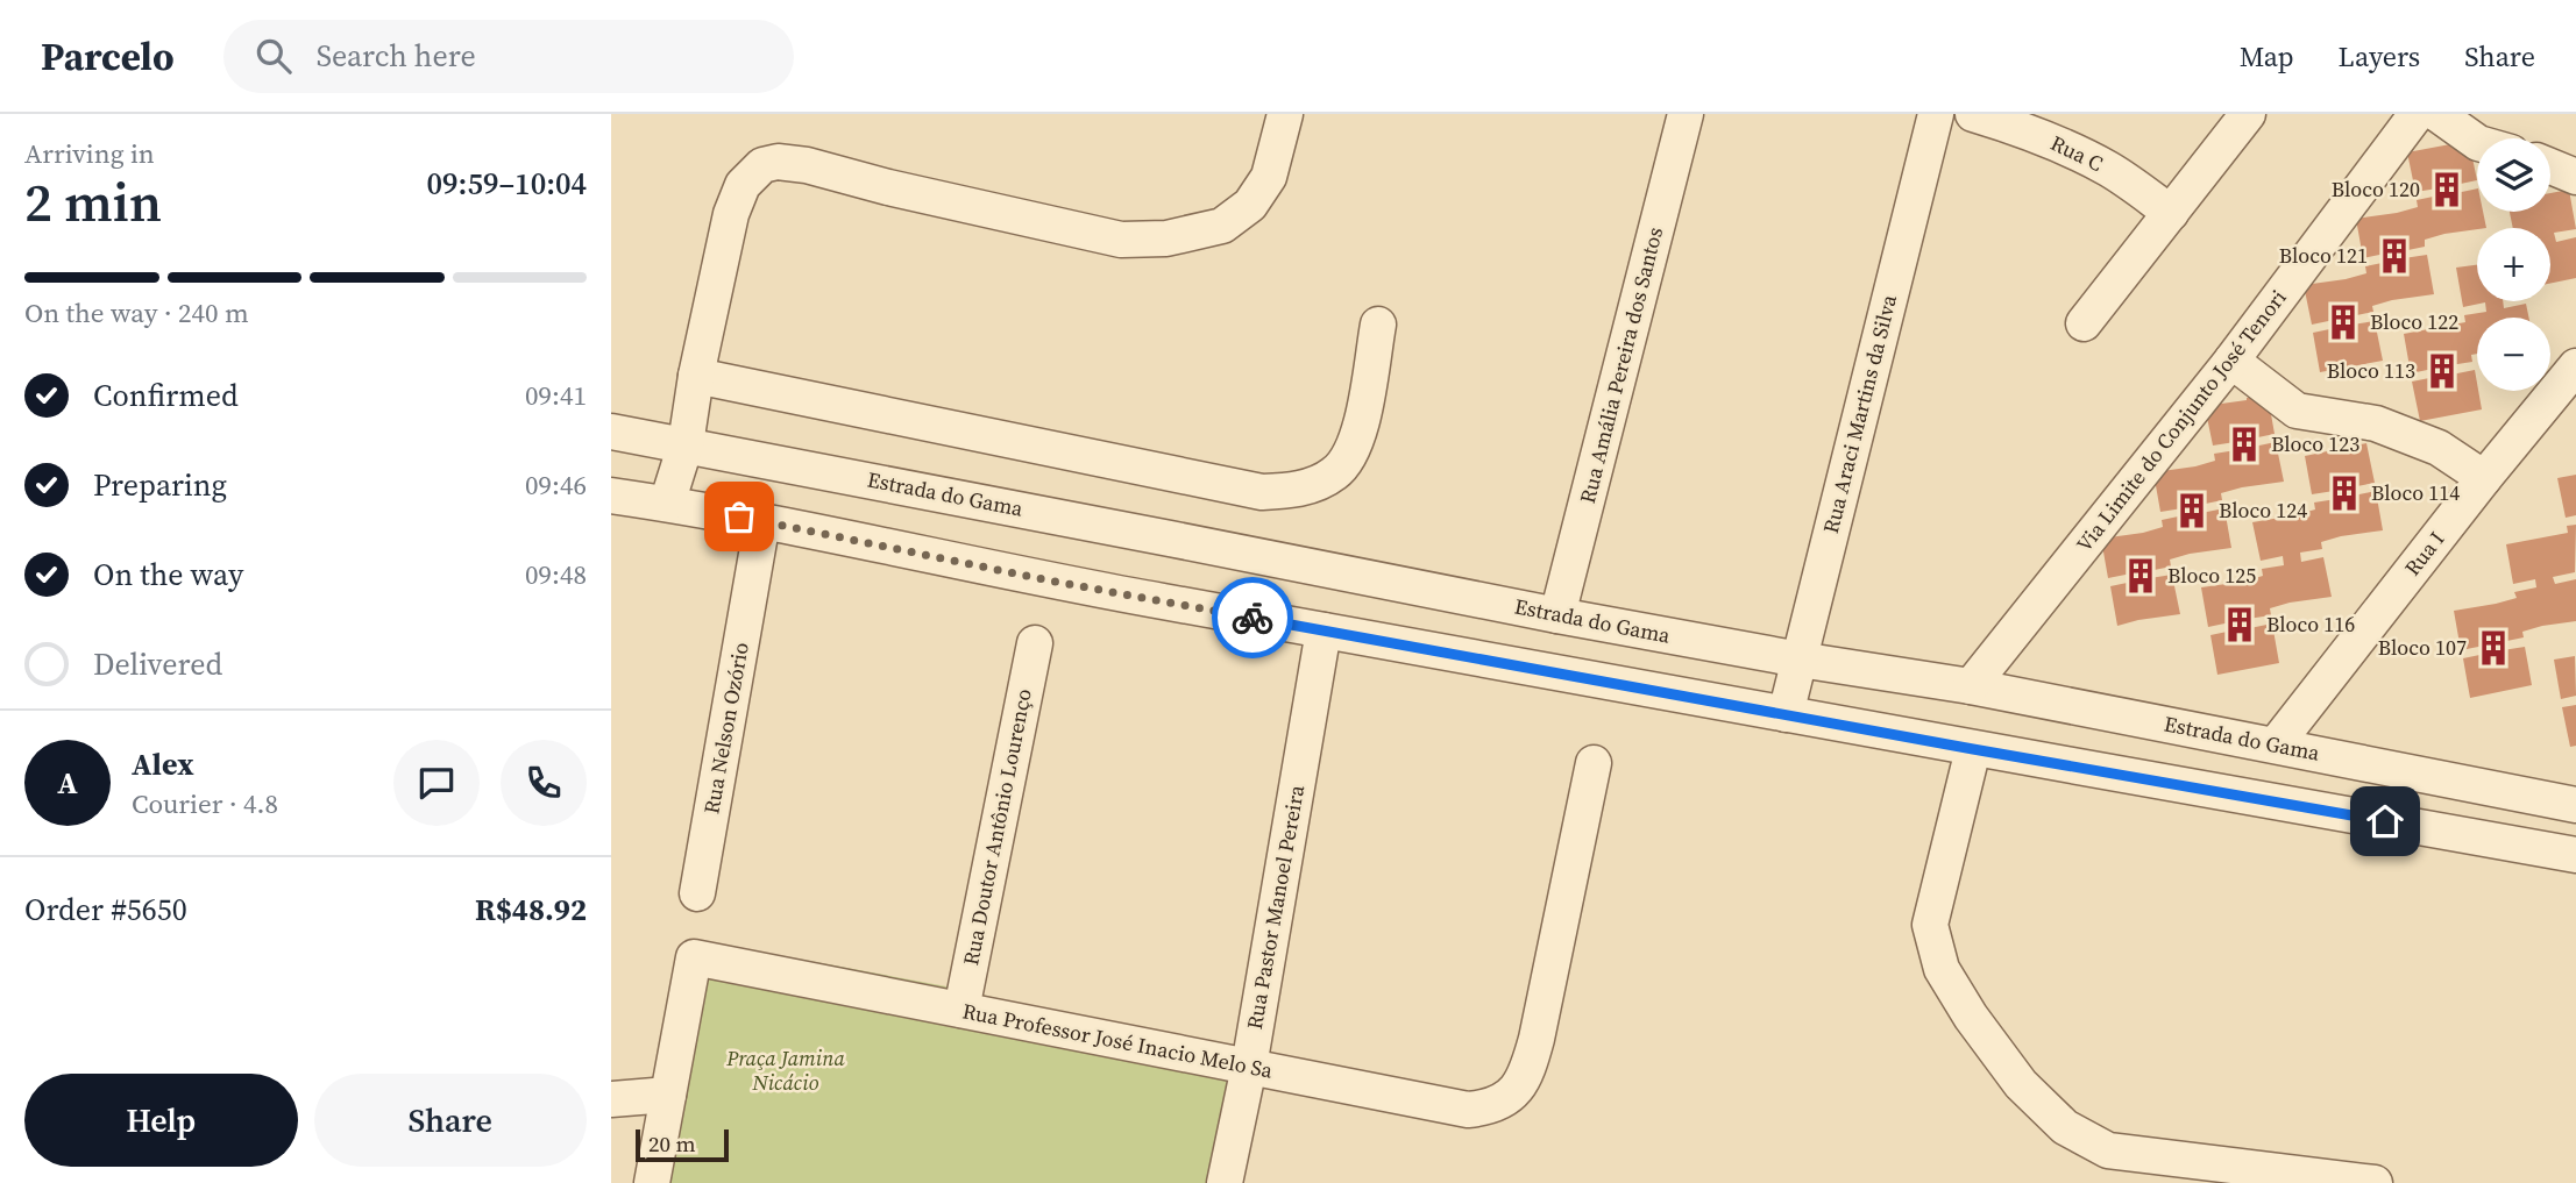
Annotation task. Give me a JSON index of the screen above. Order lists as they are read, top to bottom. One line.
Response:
{"streets":{"street":["Rua C","Rua Amália Pereira dos Santos","Rua Araci Martins da Silva","Via Limite do Conjunto José Tenori","Estrada do Gama","Rua I","Rua Nelson Ozório","Rua Doutor Antônio Lourenço","Rua Pastor Manoel Pereira","Rua Professor José Inacio Melo Sa"]},"crossings":[["Rua Amália Pereira dos Santos","Estrada do Gama"],["Rua Araci Martins da Silva","Estrada do Gama"],["Via Limite do Conjunto José Tenori","Estrada do Gama"],["Estrada do Gama","Rua I"],["Rua Doutor Antônio Lourenço","Rua Professor José Inacio Melo Sa"],["Rua Pastor Manoel Pereira","Rua Professor José Inacio Melo Sa"]],"parks":["Praça Jamina Nicácio"],"places":{"building":["Bloco 120","Bloco 121","Bloco 122","Bloco 113","Bloco 123","Bloco 114","Bloco 124","Bloco 125","Bloco 116","Bloco 107"]},"scale_bar":"20 m","page":{"header":"Parcelo","search":"Search here","nav":["Map","Layers","Share"],"heading":["2 min","Arriving in","09:59–10:04"],"panel":["Alex","Courier · 4.8","Order #5650","R$48.92"],"map_buttons":["+","−"],"bar":"On the way · 240 m","list":[["Confirmed","09:41"],["Preparing","09:46"],["On the way","09:48"],"Delivered"],"round":"A","buttons":["Help","Share"],"scale":"20 m"}}
